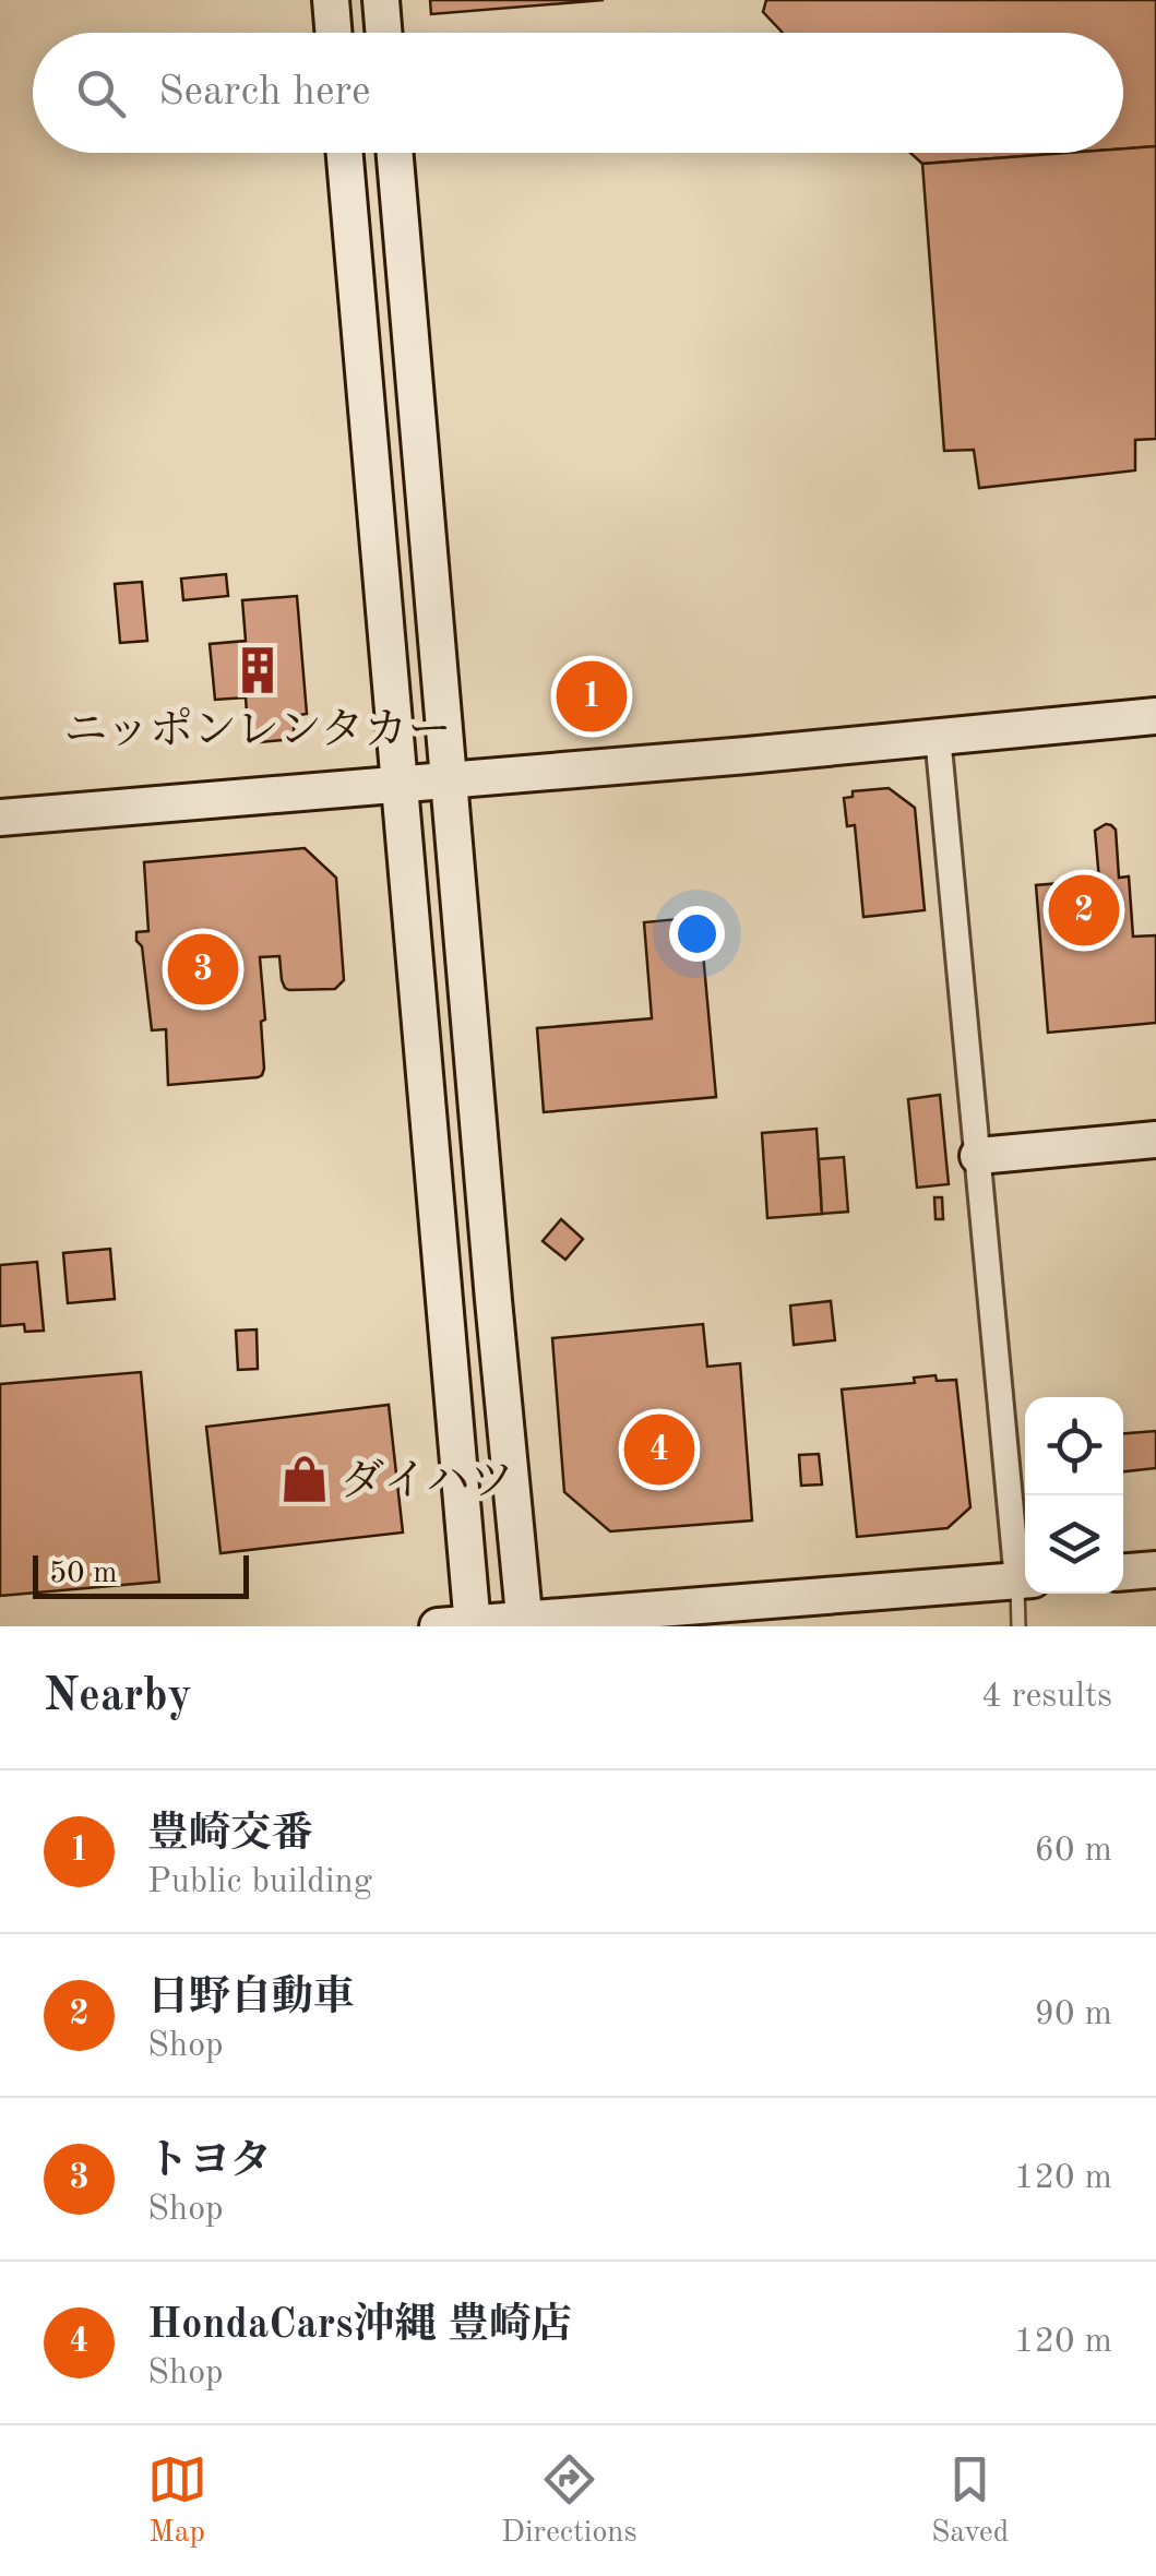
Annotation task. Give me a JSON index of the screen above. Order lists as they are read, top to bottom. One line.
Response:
{"places":{"building":["ニッポンレンタカー"],"shop":["ダイハツ"]},"scale_bar":"50 m","page":{"search":"Search here","pins":["1","2","3","4"],"scale":"50 m","heading":["Nearby","4 results"],"list":[{"mark":"1","name":"豊崎交番","note":"Public building","value":"60 m"},{"mark":"2","name":"日野自動車","note":"Shop","value":"90 m"},{"mark":"3","name":"トヨタ","note":"Shop","value":"120 m"},{"mark":"4","name":"HondaCars沖縄 豊崎店","note":"Shop","value":"120 m"}],"nav":["Map","Directions","Saved"]}}
